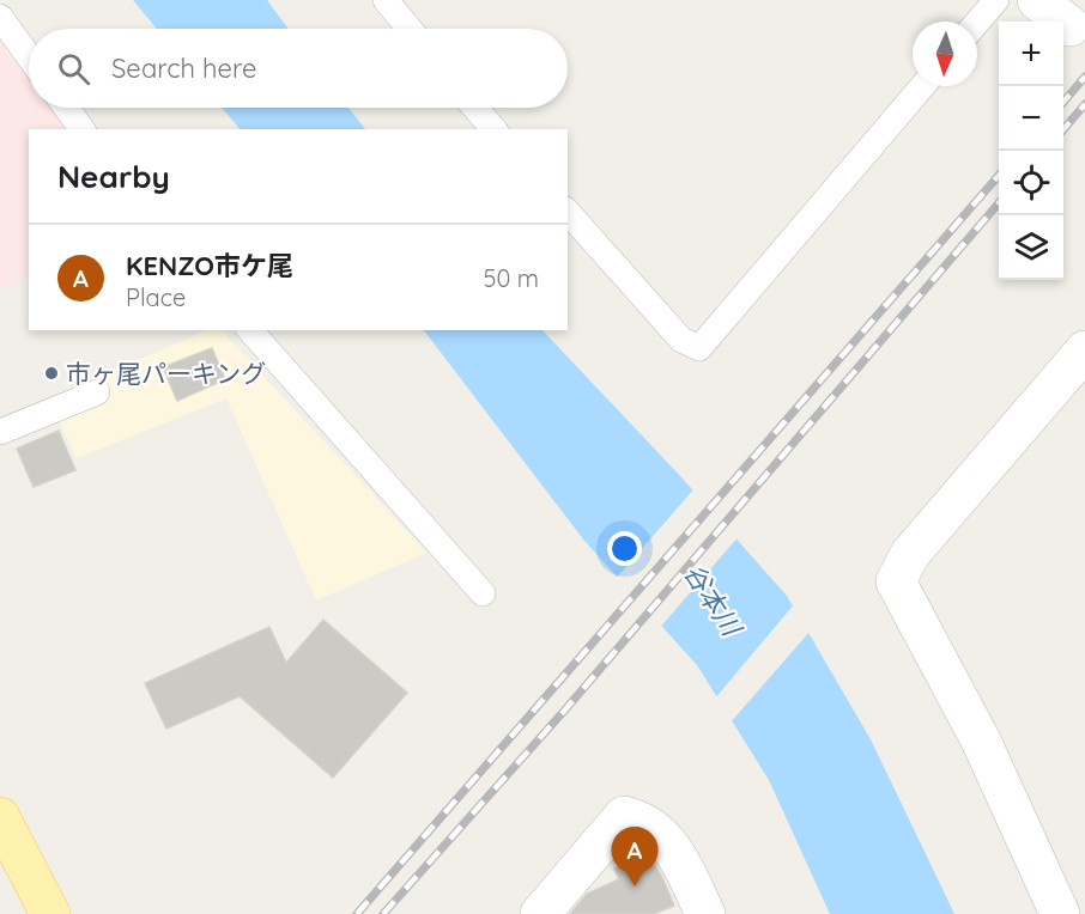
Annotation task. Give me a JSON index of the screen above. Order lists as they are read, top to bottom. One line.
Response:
{"water":["谷本川"],"places":["市ヶ尾パーキング"],"north":"bottom","page":{"map_buttons":["+","−"],"search":"Search here","heading":"Nearby","list":[{"mark":"A","name":"KENZO市ケ尾","note":"Place","value":"50 m"}],"pins":"A"}}
